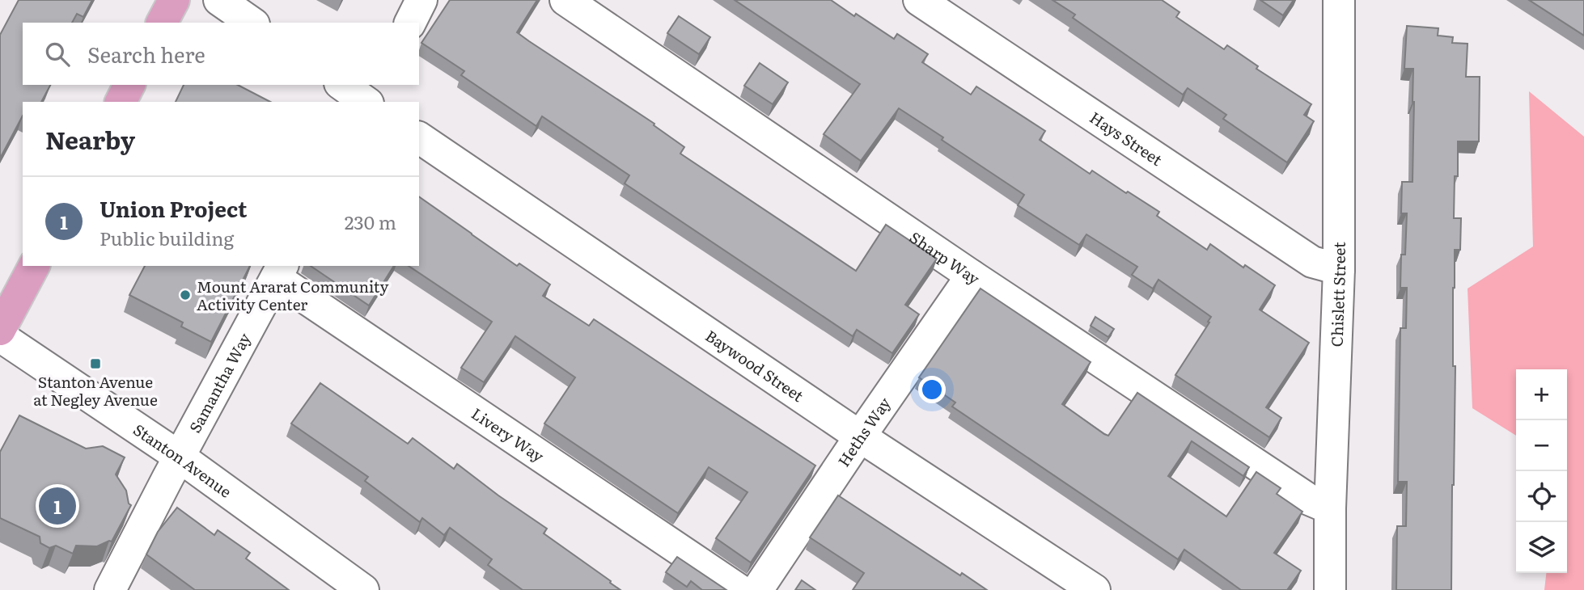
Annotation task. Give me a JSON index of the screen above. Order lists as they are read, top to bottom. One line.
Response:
{"streets":{"street":["Hays Street","Sharp Way","Chislett Street","Baywood Street","Samantha Way","Heths Way","Livery Way","Stanton Avenue"]},"crossings":[["Hays Street","Chislett Street"],["Sharp Way","Chislett Street"],["Sharp Way","Heths Way"],["Baywood Street","Heths Way"],["Samantha Way","Livery Way"],["Samantha Way","Stanton Avenue"]],"places":{"other":["Mount Ararat Community Activity Center"],"transit":["Stanton Avenue at Negley Avenue"]},"page":{"search":"Search here","heading":"Nearby","list":[{"mark":"1","name":"Union Project","note":"Public building","value":"230 m"}],"map_buttons":["+","−"],"pins":"1"}}
